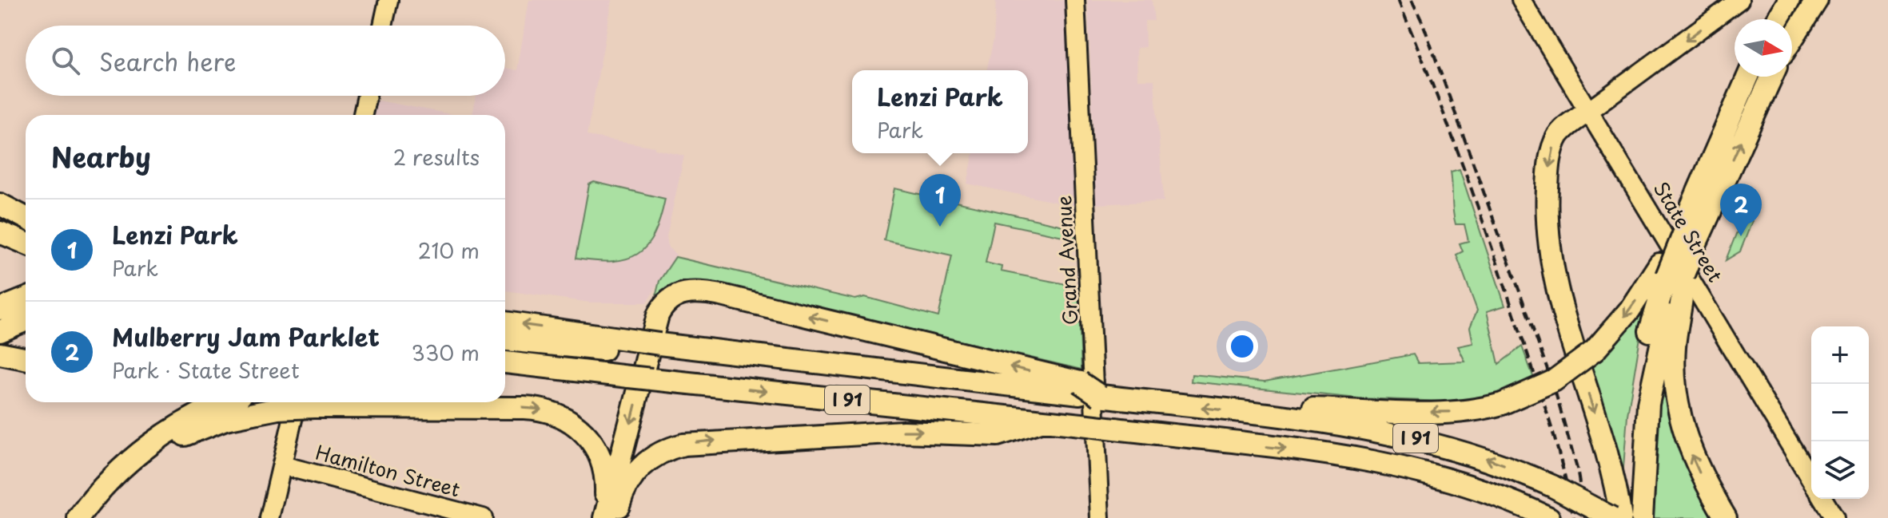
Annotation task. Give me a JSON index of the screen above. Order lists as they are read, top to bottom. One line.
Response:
{"streets":{"highway":["I 91"],"main road":["State Street","Grand Avenue","Hamilton Street"]},"north":"right","page":{"search":"Search here","popup":["Lenzi Park","Park"],"heading":["Nearby","2 results"],"pins":["1","2"],"list":[{"mark":"1","name":"Lenzi Park","note":"Park","value":"210 m"},{"mark":"2","name":"Mulberry Jam Parklet","note":"Park · State Street","value":"330 m"}],"map_buttons":["+","−"]}}
